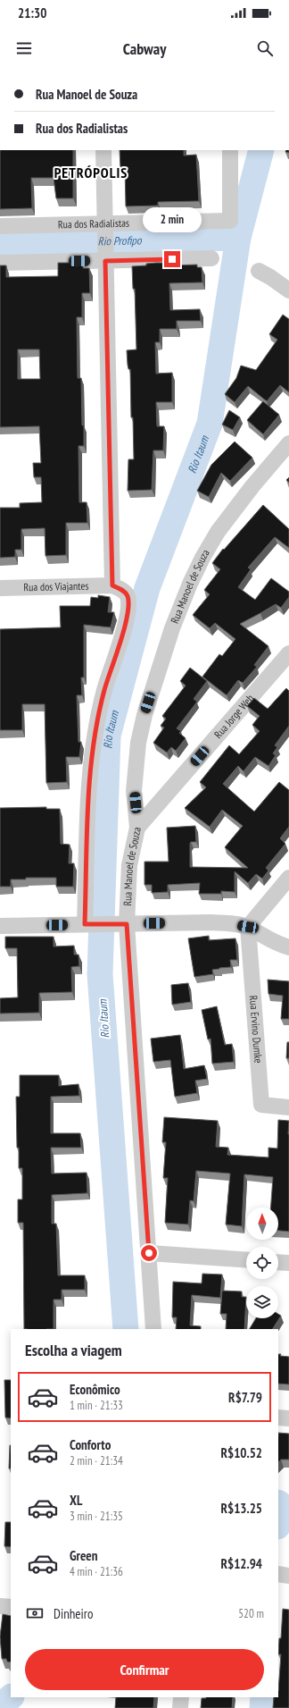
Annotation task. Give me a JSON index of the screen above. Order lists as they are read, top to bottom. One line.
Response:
{"streets":{"street":["Rua dos Radialistas","Rua Manoel de Souza","Rua dos Viajantes","Rua Jorge Weh","Rua Ervino Dumke"]},"crossings":[["Rua Manoel de Souza","Rua Jorge Weh"]],"districts":["PETRÓPOLIS"],"water":["Rio Profipo","Rio Itaum"],"north":"top","page":{"status":"21:30","header":"Cabway","banner":["Rua Manoel de Souza","Rua dos Radialistas"],"bubble":"2 min","heading":"Escolha a viagem","list":[{"name":"Econômico","note":"1 min · 21:33","value":"R$7.79"},{"name":"Conforto","note":"2 min · 21:34","value":"R$10.52"},{"name":"XL","note":"3 min · 21:35","value":"R$13.25"},{"name":"Green","note":"4 min · 21:36","value":"R$12.94"}],"pay":["Dinheiro","520 m"],"buttons":"Confirmar"}}
